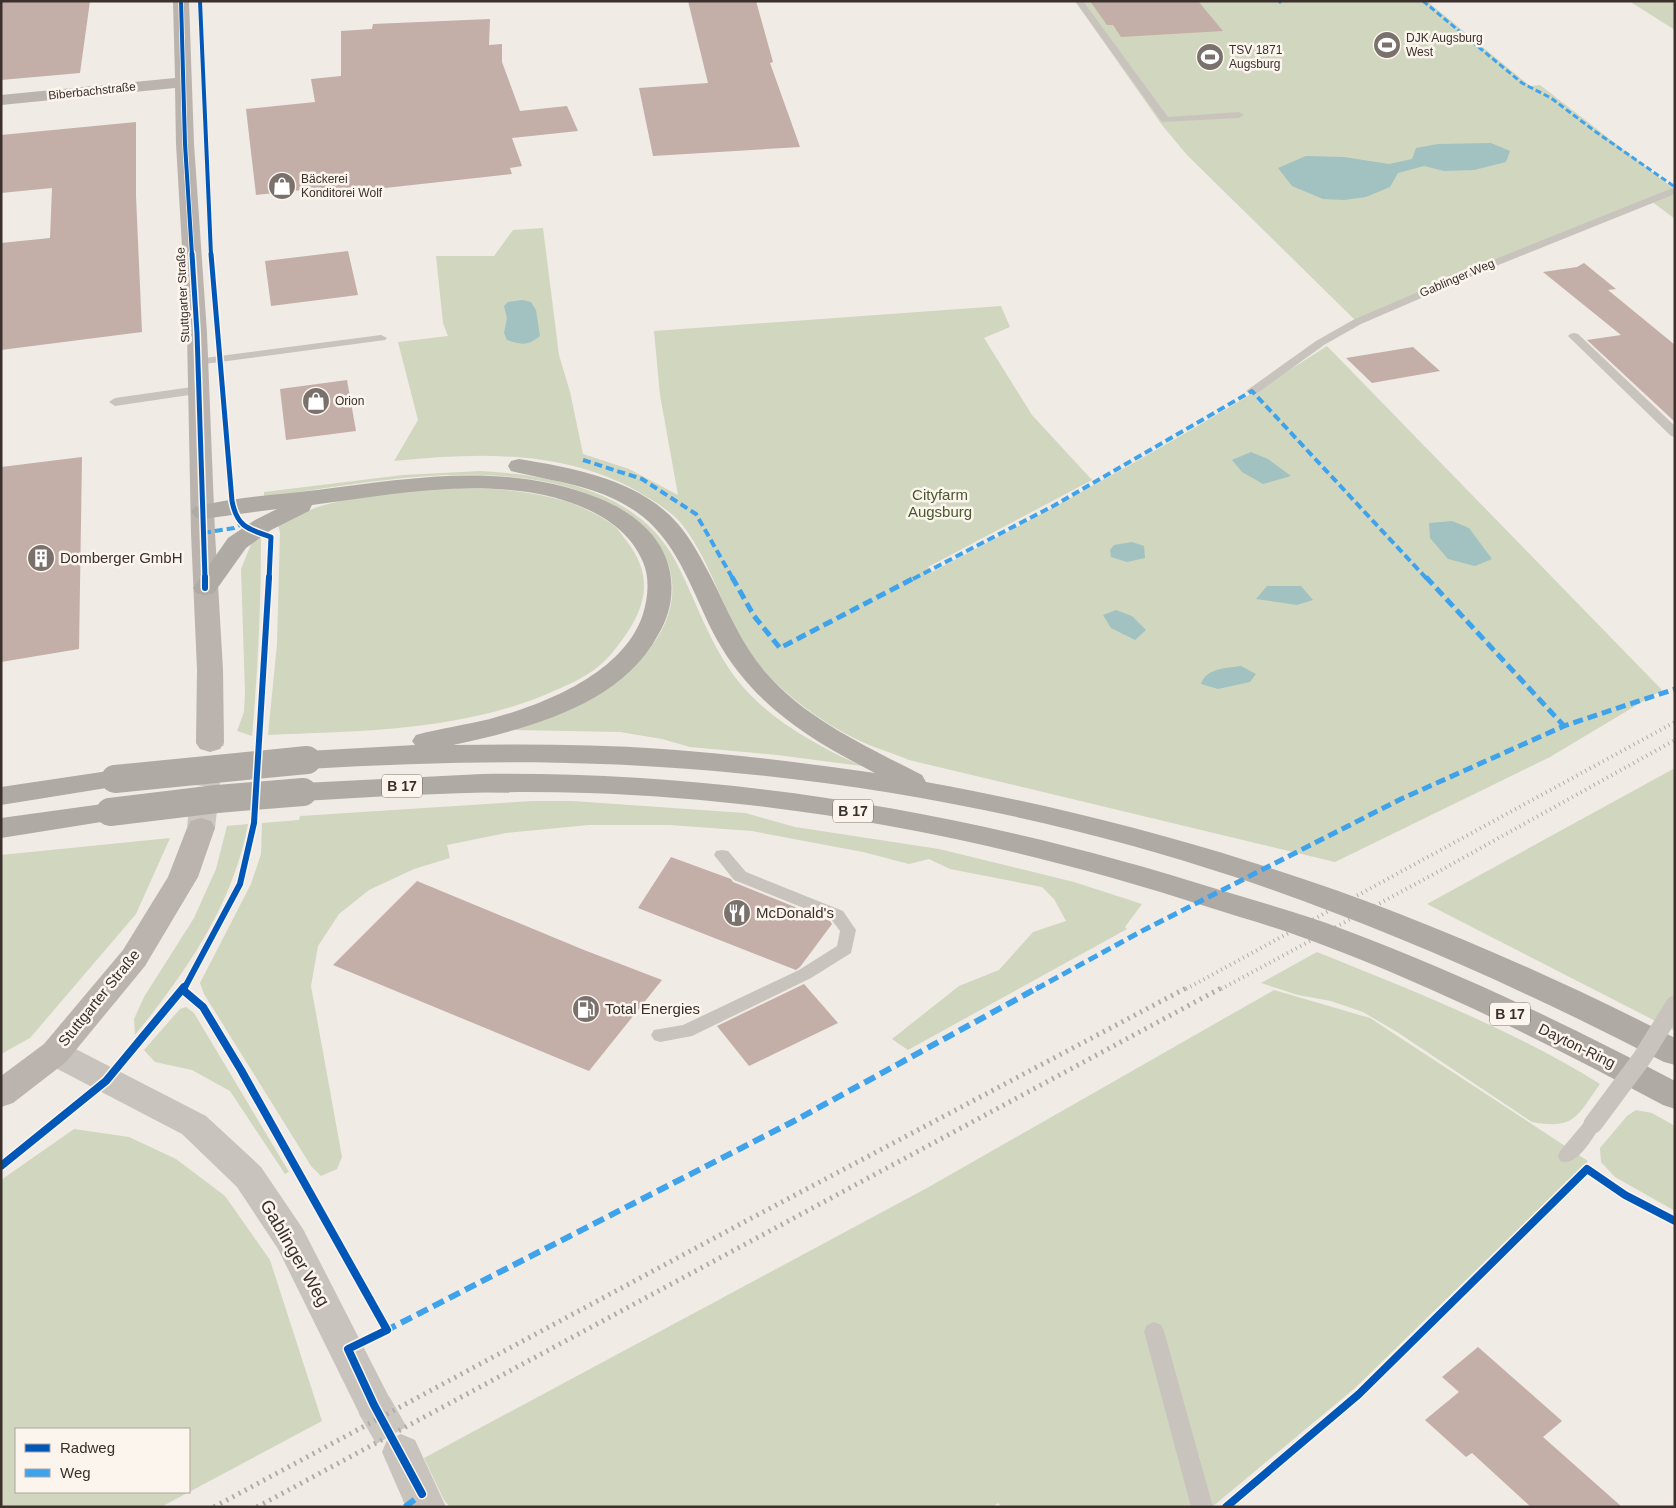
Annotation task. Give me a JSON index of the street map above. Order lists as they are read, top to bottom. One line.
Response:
{"streets":{"highway":["B 17","Dayton-Ring"],"main road":["Biberbachstraße","Stuttgarter Straße"],"street":["Gablinger Weg"]},"crossings":[["Biberbachstraße","Stuttgarter Straße"],["Gablinger Weg","Stuttgarter Straße"]],"parks":["Cityfarm Augsburg"],"places":{"sports":["DJK Augsburg West","TSV 1871 Augsburg"],"shop":["Bäckerei Konditorei Wolf","Orion"],"building":["Domberger GmbH"],"restaurant":["McDonald's"],"fuel station":["Total Energies"]},"legend":["Radweg","Weg"]}
